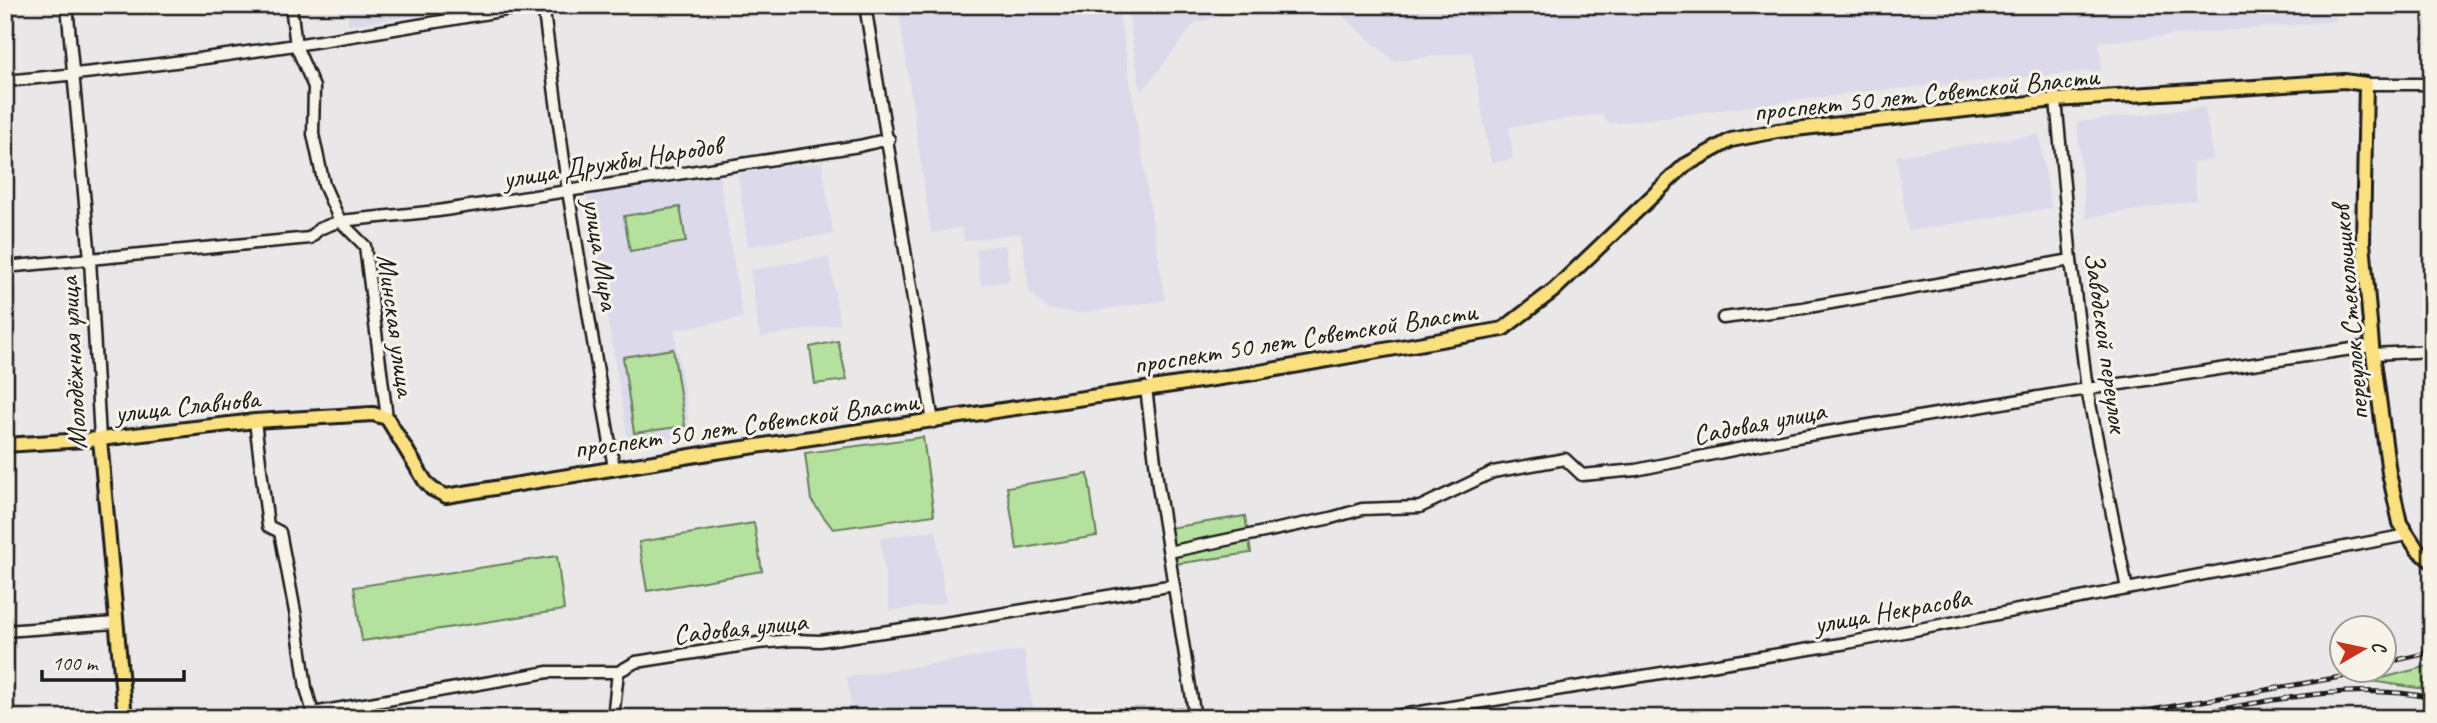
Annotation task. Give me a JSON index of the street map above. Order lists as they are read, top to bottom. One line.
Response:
{"streets":{"main road":["проспект 50 лет Советской Власти","переулок Стекольщиков","Молодёжная улица","улица Славнова"],"street":["улица Дружбы Народов","улица Мира","Минская улица","Заводской переулок","Садовая улица","улица Некрасова"]},"crossings":[["проспект 50 лет Советской Власти","улица Мира"],["проспект 50 лет Советской Власти","переулок Стекольщиков"],["проспект 50 лет Советской Власти","Минская улица"],["проспект 50 лет Советской Власти","Заводской переулок"],["проспект 50 лет Советской Власти","улица Славнова"],["улица Дружбы Народов","улица Мира"],["улица Дружбы Народов","Минская улица"],["переулок Стекольщиков","Садовая улица"],["переулок Стекольщиков","улица Некрасова"],["Минская улица","улица Славнова"],["Заводской переулок","Садовая улица"],["Заводской переулок","улица Некрасова"],["Молодёжная улица","улица Славнова"],["улица Славнова","Садовая улица"]],"scale_bar":"100 m","north":"right"}
